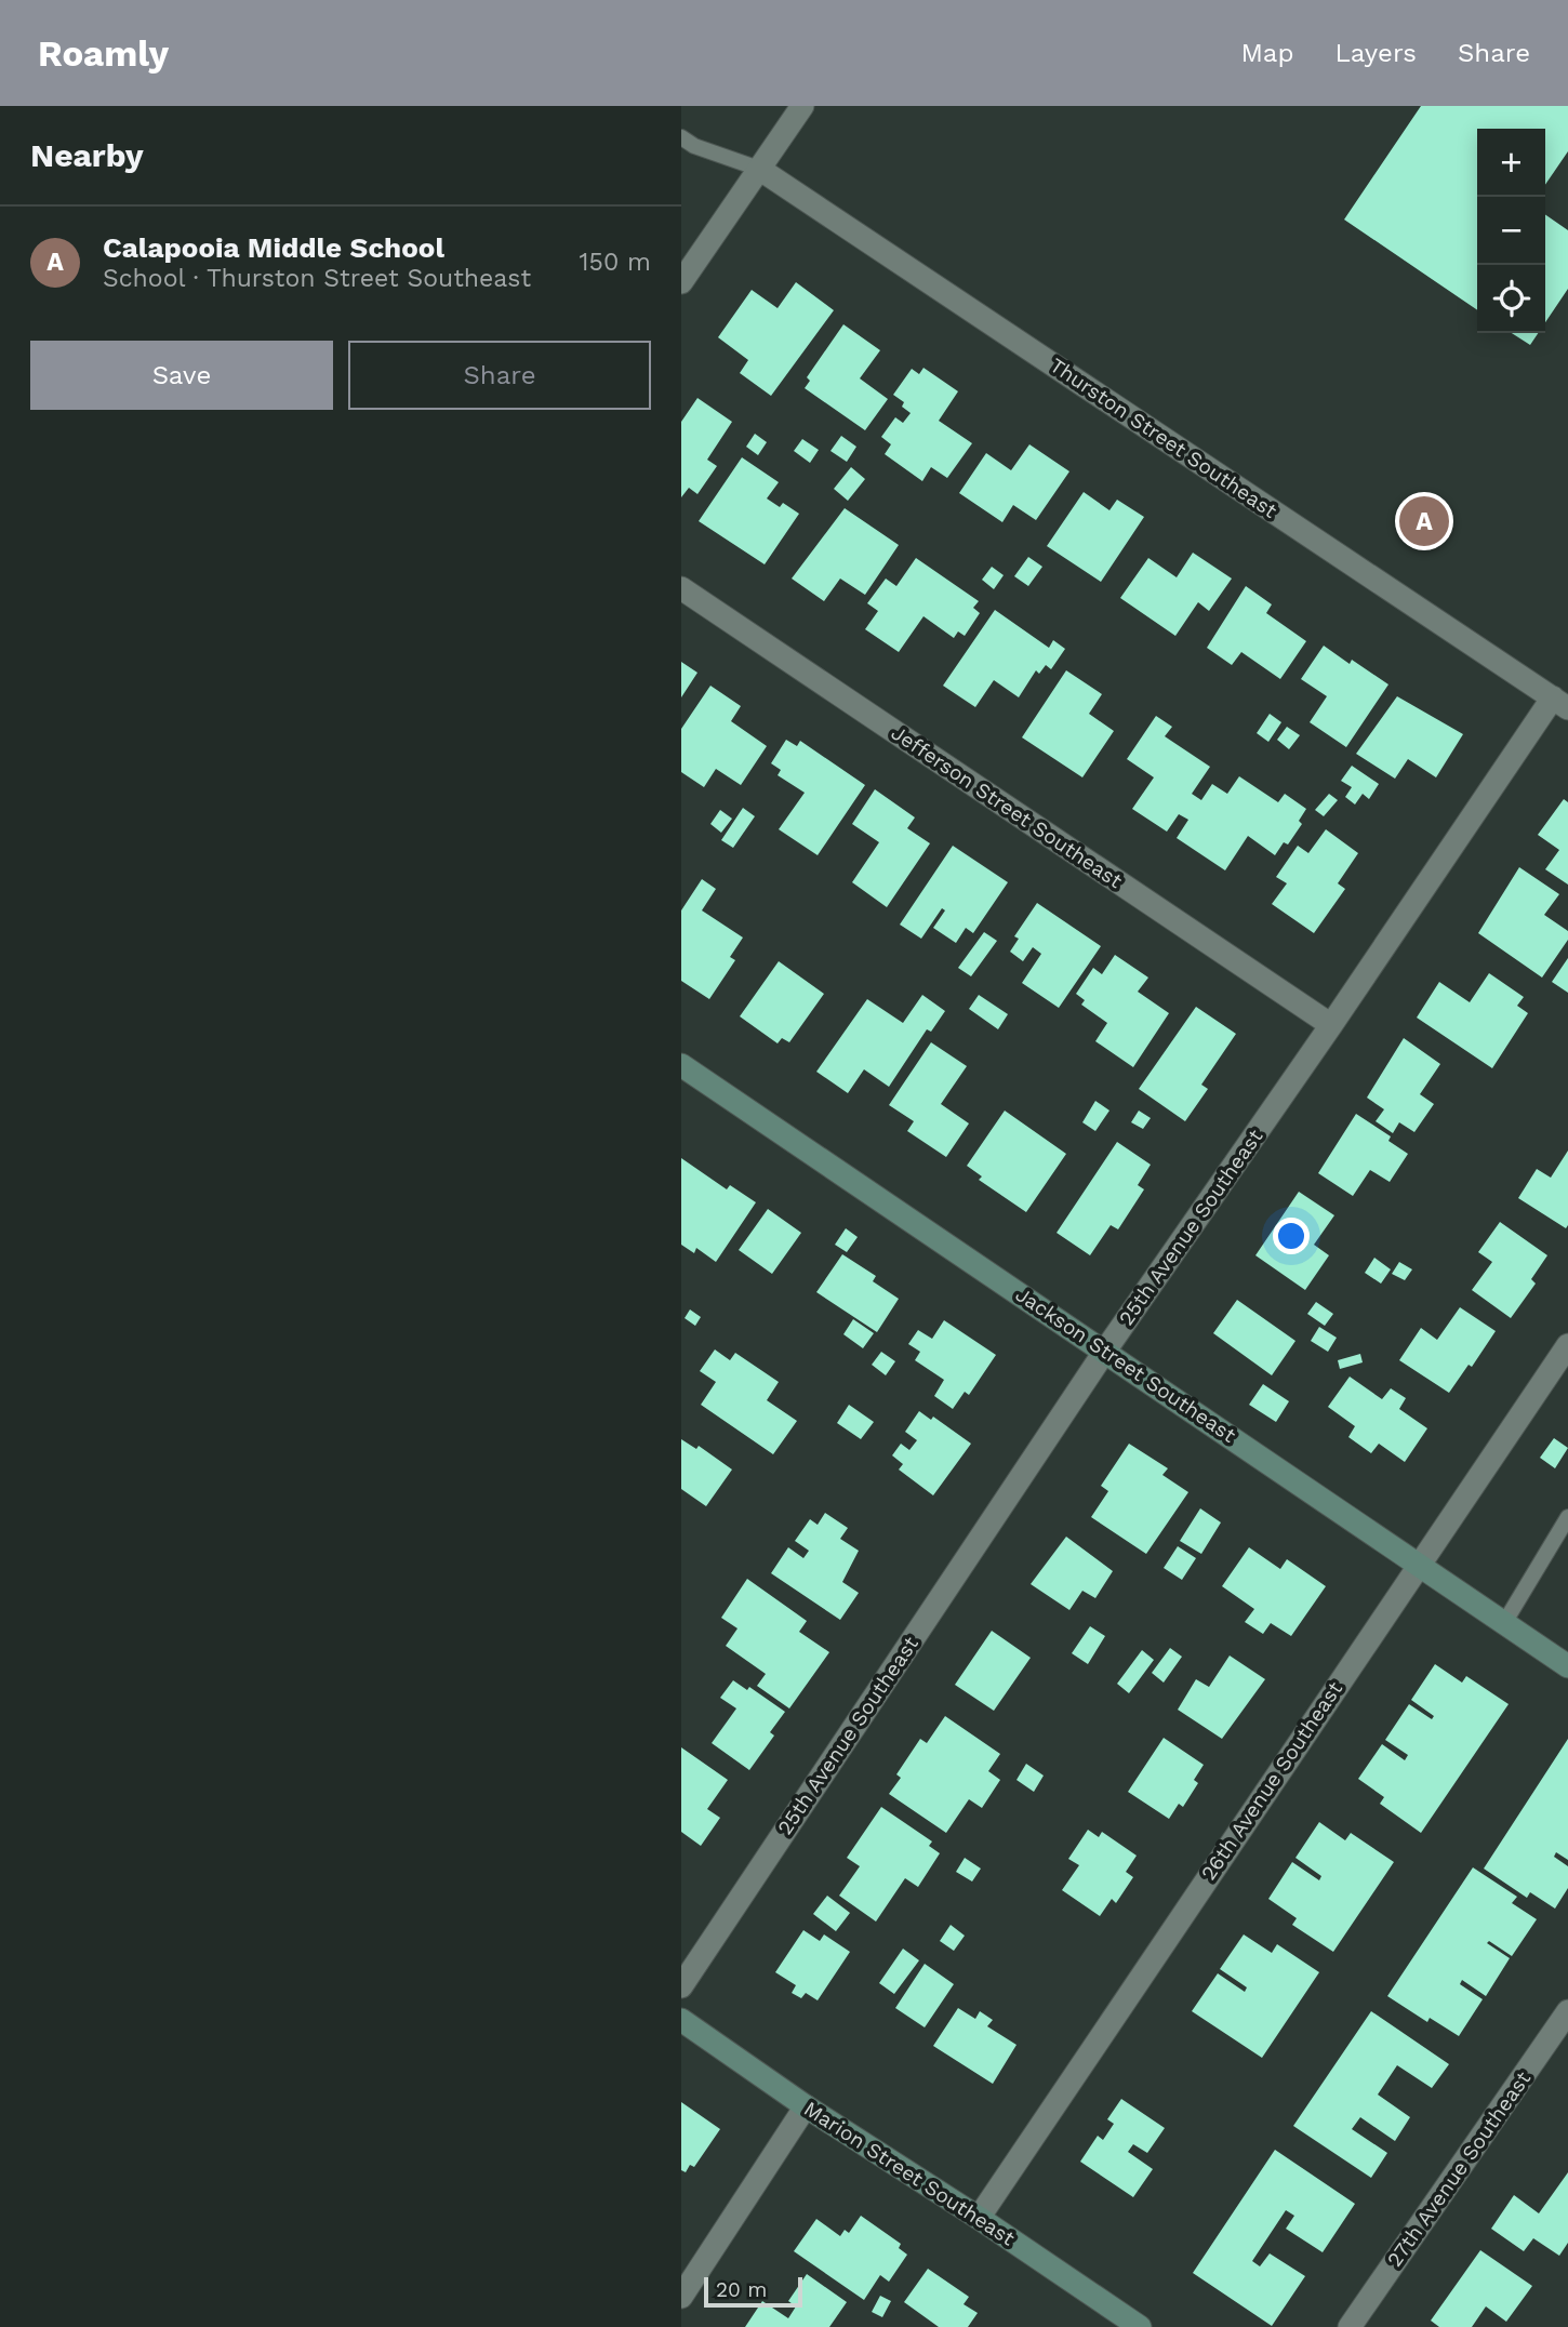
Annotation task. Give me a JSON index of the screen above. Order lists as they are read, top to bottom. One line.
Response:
{"streets":{"street":["Thurston Street Southeast","Jefferson Street Southeast","25th Avenue Southeast","Jackson Street Southeast","26th Avenue Southeast","27th Avenue Southeast","Marion Street Southeast"]},"crossings":[["Thurston Street Southeast","25th Avenue Southeast"],["Jefferson Street Southeast","25th Avenue Southeast"],["25th Avenue Southeast","Jackson Street Southeast"],["Jackson Street Southeast","26th Avenue Southeast"],["26th Avenue Southeast","Marion Street Southeast"]],"scale_bar":"20 m","page":{"header":"Roamly","nav":["Map","Layers","Share"],"heading":"Nearby","map_buttons":["+","−"],"list":[{"mark":"A","name":"Calapooia Middle School","note":"School · Thurston Street Southeast","value":"150 m"}],"buttons":["Save","Share"],"pins":"A","scale":"20 m"}}
